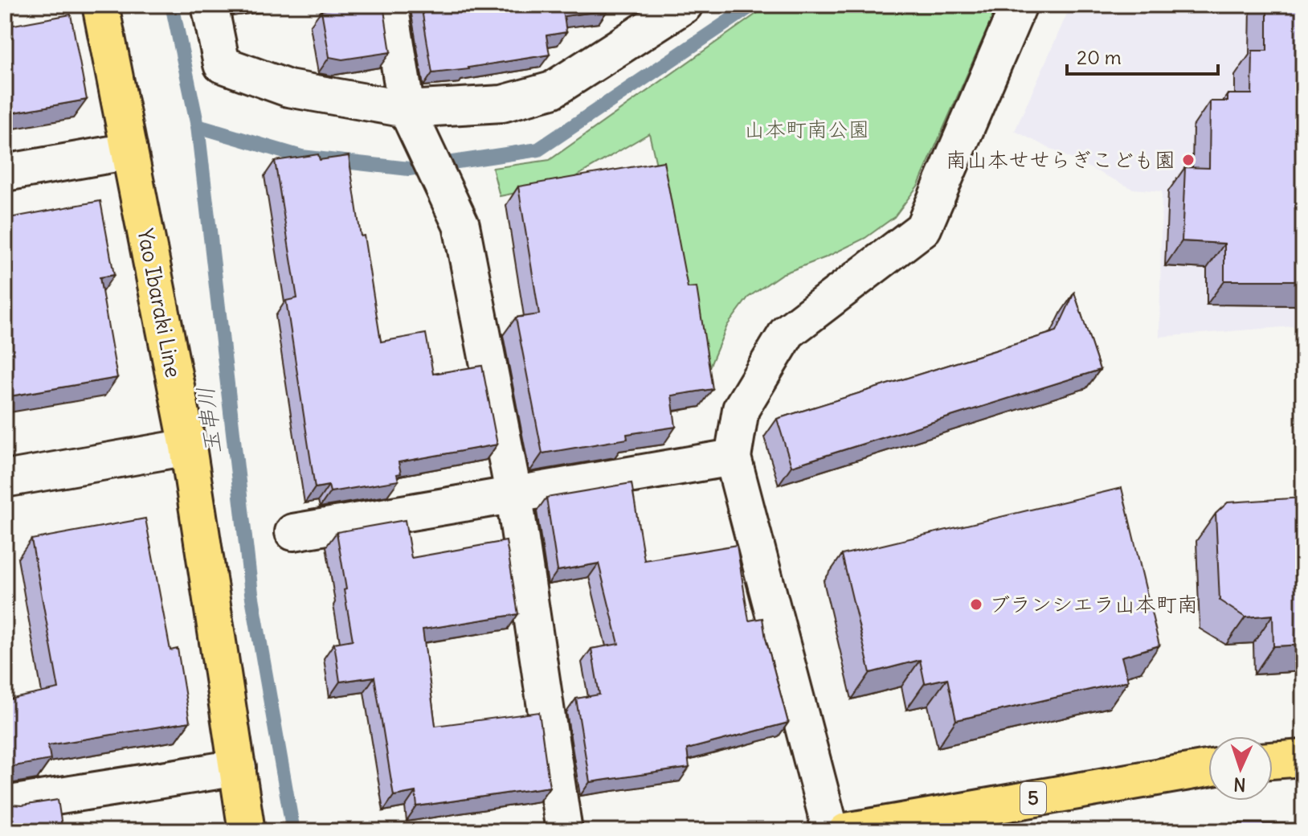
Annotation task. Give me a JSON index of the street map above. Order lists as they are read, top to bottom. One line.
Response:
{"streets":{"main road":["Yao Ibaraki Line","5"]},"water":["玉串川"],"parks":["山本町南公園"],"places":["南山本せせらぎこども園","ブランシエラ山本町南"],"scale_bar":"20 m","north":"bottom"}
